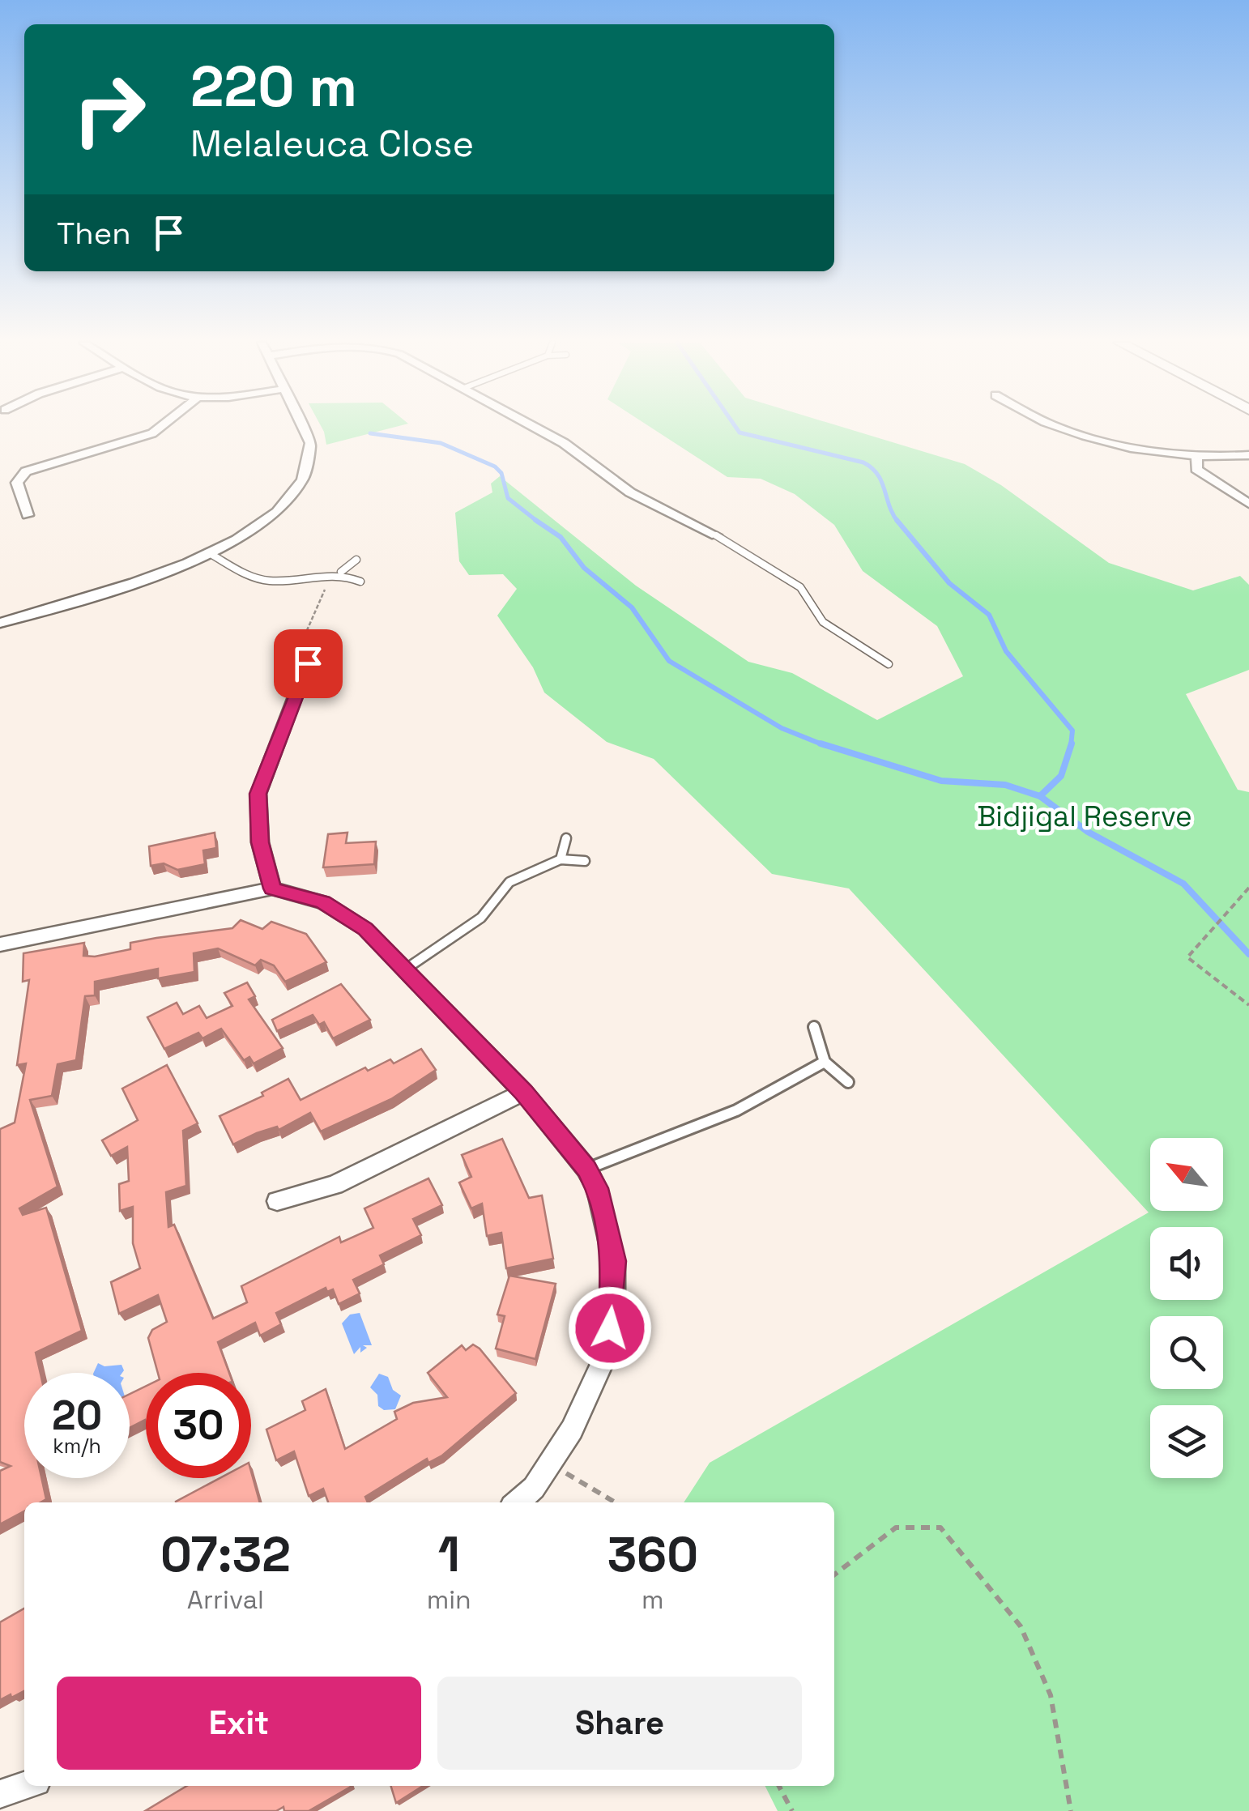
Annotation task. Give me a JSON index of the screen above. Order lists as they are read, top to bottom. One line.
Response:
{"parks":["Bidjigal Reserve"],"north":"top left","page":{"turn":["220 m","Melaleuca Close"],"then":"Then","speed":"20 km/h","limit":"30","eta":["07:32","Arrival","1","min","360","m"],"buttons":["Exit","Share"]}}
